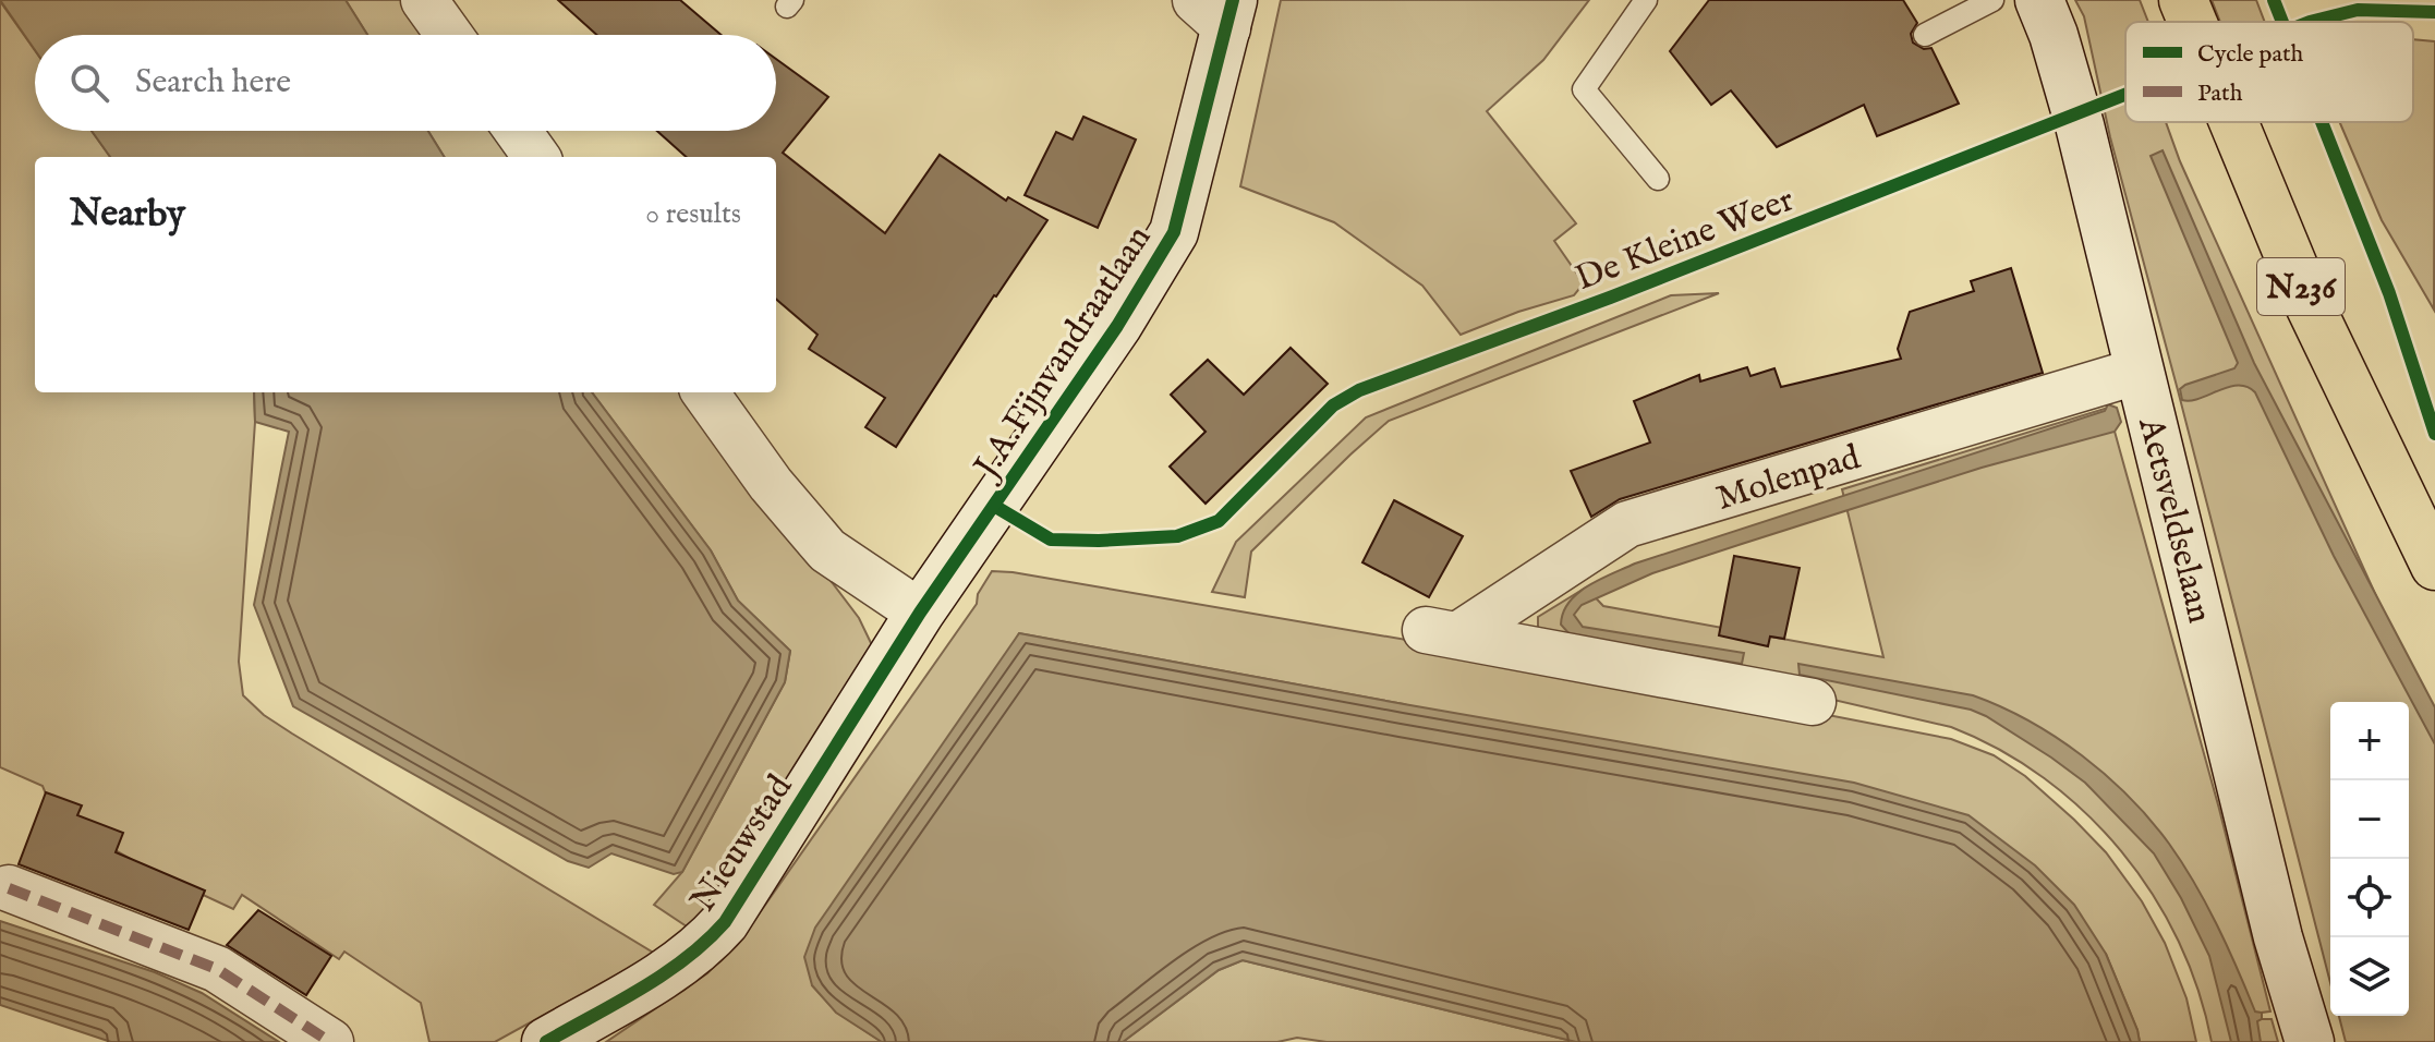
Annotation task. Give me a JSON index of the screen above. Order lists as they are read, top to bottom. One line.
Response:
{"streets":{"main road":["N236"],"street":["J.A.Fijnvandraatlaan","Molenpad","Aetsveldselaan","Nieuwstad"],"cycle path":["De Kleine Weer"]},"crossings":[["J.A.Fijnvandraatlaan","Nieuwstad"],["Molenpad","Aetsveldselaan"]],"legend":["Cycle path","Path"],"page":{"search":"Search here","heading":["Nearby","0 results"],"map_buttons":["+","−"]}}
